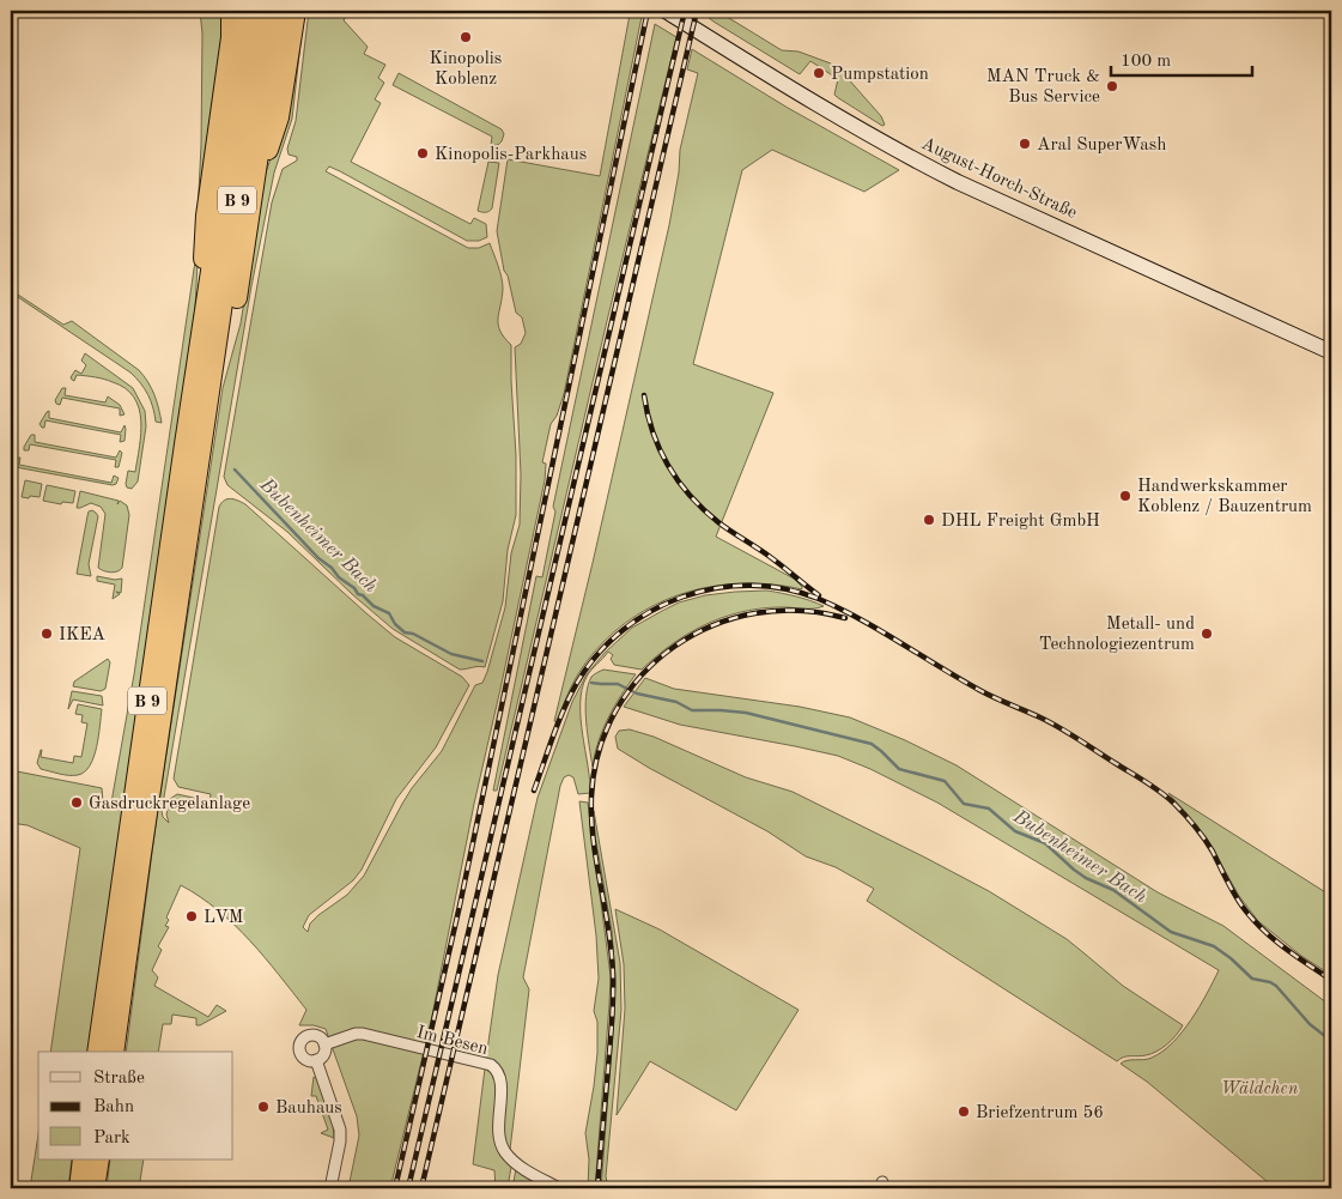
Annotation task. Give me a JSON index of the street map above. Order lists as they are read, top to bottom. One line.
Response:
{"streets":{"highway":["B 9"],"main road":["August-Horch-Straße"],"street":["Im Besen"]},"water":["Bubenheimer Bach"],"parks":["Wäldchen"],"places":["Kinopolis Koblenz","Pumpstation","MAN Truck & Bus Service","Aral SuperWash","Kinopolis-Parkhaus","Handwerkskammer Koblenz / Bauzentrum","DHL Freight GmbH","IKEA","Metall- und Technologiezentrum","Gasdruckregelanlage","LVM","Bauhaus","Briefzentrum 56"],"legend":["Straße","Bahn","Park"],"scale_bar":"100 m"}
